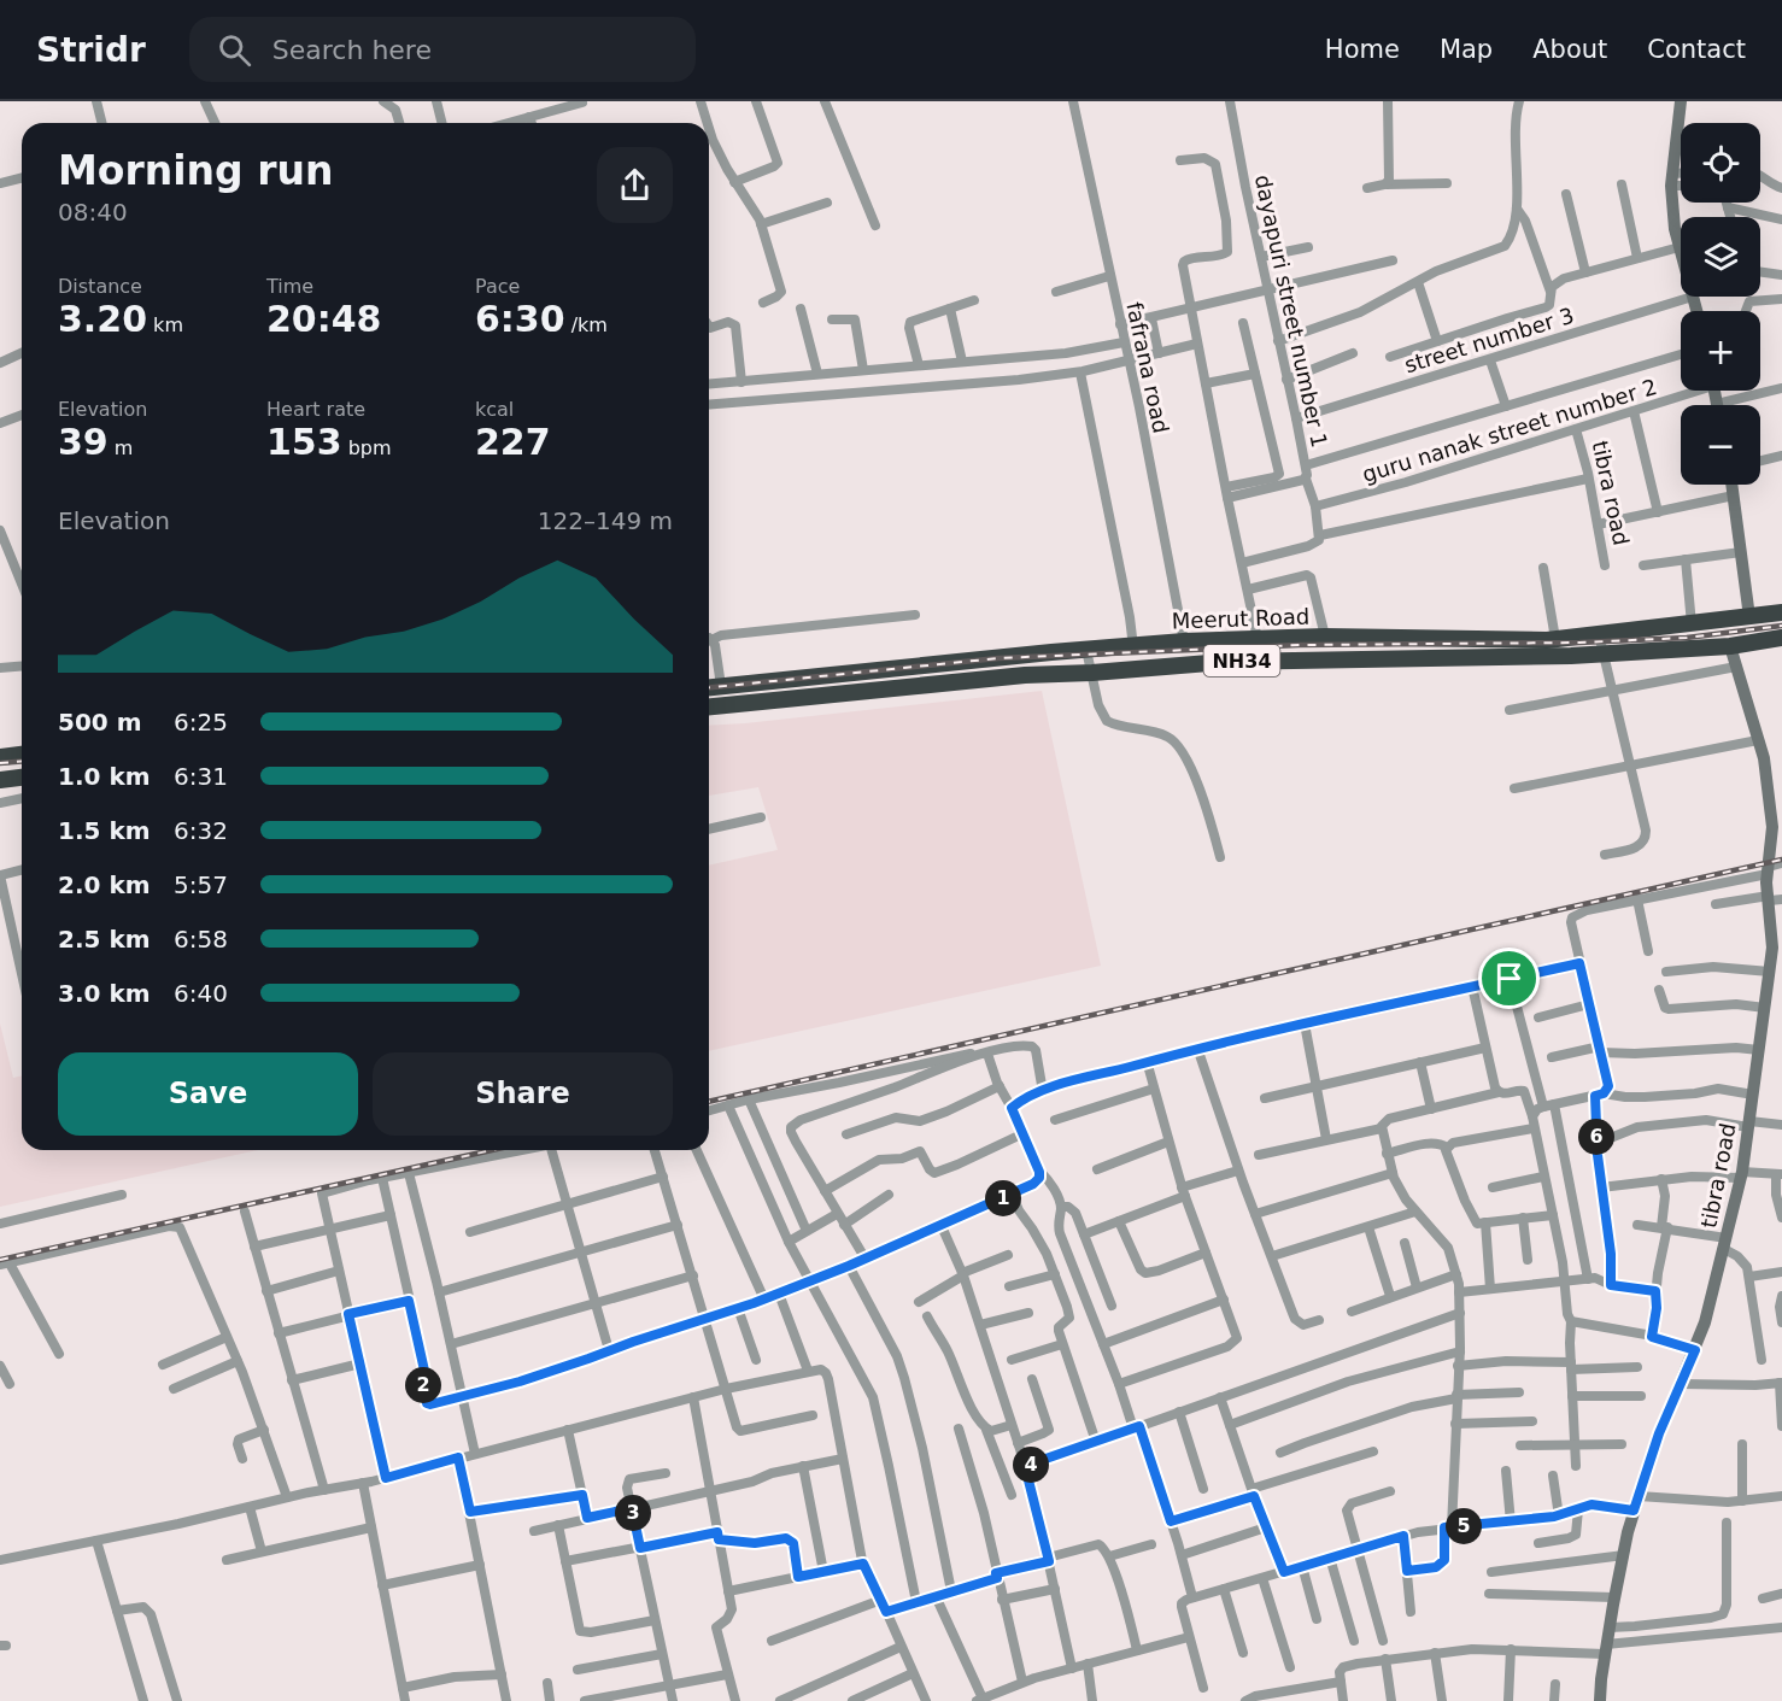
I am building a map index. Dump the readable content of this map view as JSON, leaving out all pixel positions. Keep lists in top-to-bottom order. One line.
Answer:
{"streets":{"highway":["Meerut Road","NH34"],"street":["dayapuri street number 1","street number 3","fafrana road","guru nanak street number 2","tibra road"]},"crossings":[["dayapuri street number 1","street number 3"],["fafrana road","Meerut Road"],["guru nanak street number 2","tibra road"],["tibra road","Meerut Road"]],"page":{"header":"Stridr","search":"Search here","nav":["Home","Map","About","Contact"],"map_buttons":["+","−"],"heading":["Morning run","08:40"],"stats":[["Distance","3.20 km"],["Time","20:48"],["Pace","6:30 /km"],["Elevation","39 m"],["Heart rate","153 bpm"],["kcal","227"]],"chart":["Elevation","122–149 m"],"list":[{"name":"500 m","note":"6:25"},{"name":"1.0 km","note":"6:31"},{"name":"1.5 km","note":"6:32"},{"name":"2.0 km","note":"5:57"},{"name":"2.5 km","note":"6:58"},{"name":"3.0 km","note":"6:40"}],"buttons":["Save","Share"],"pins":["6","1","2","4","3","5"]}}
